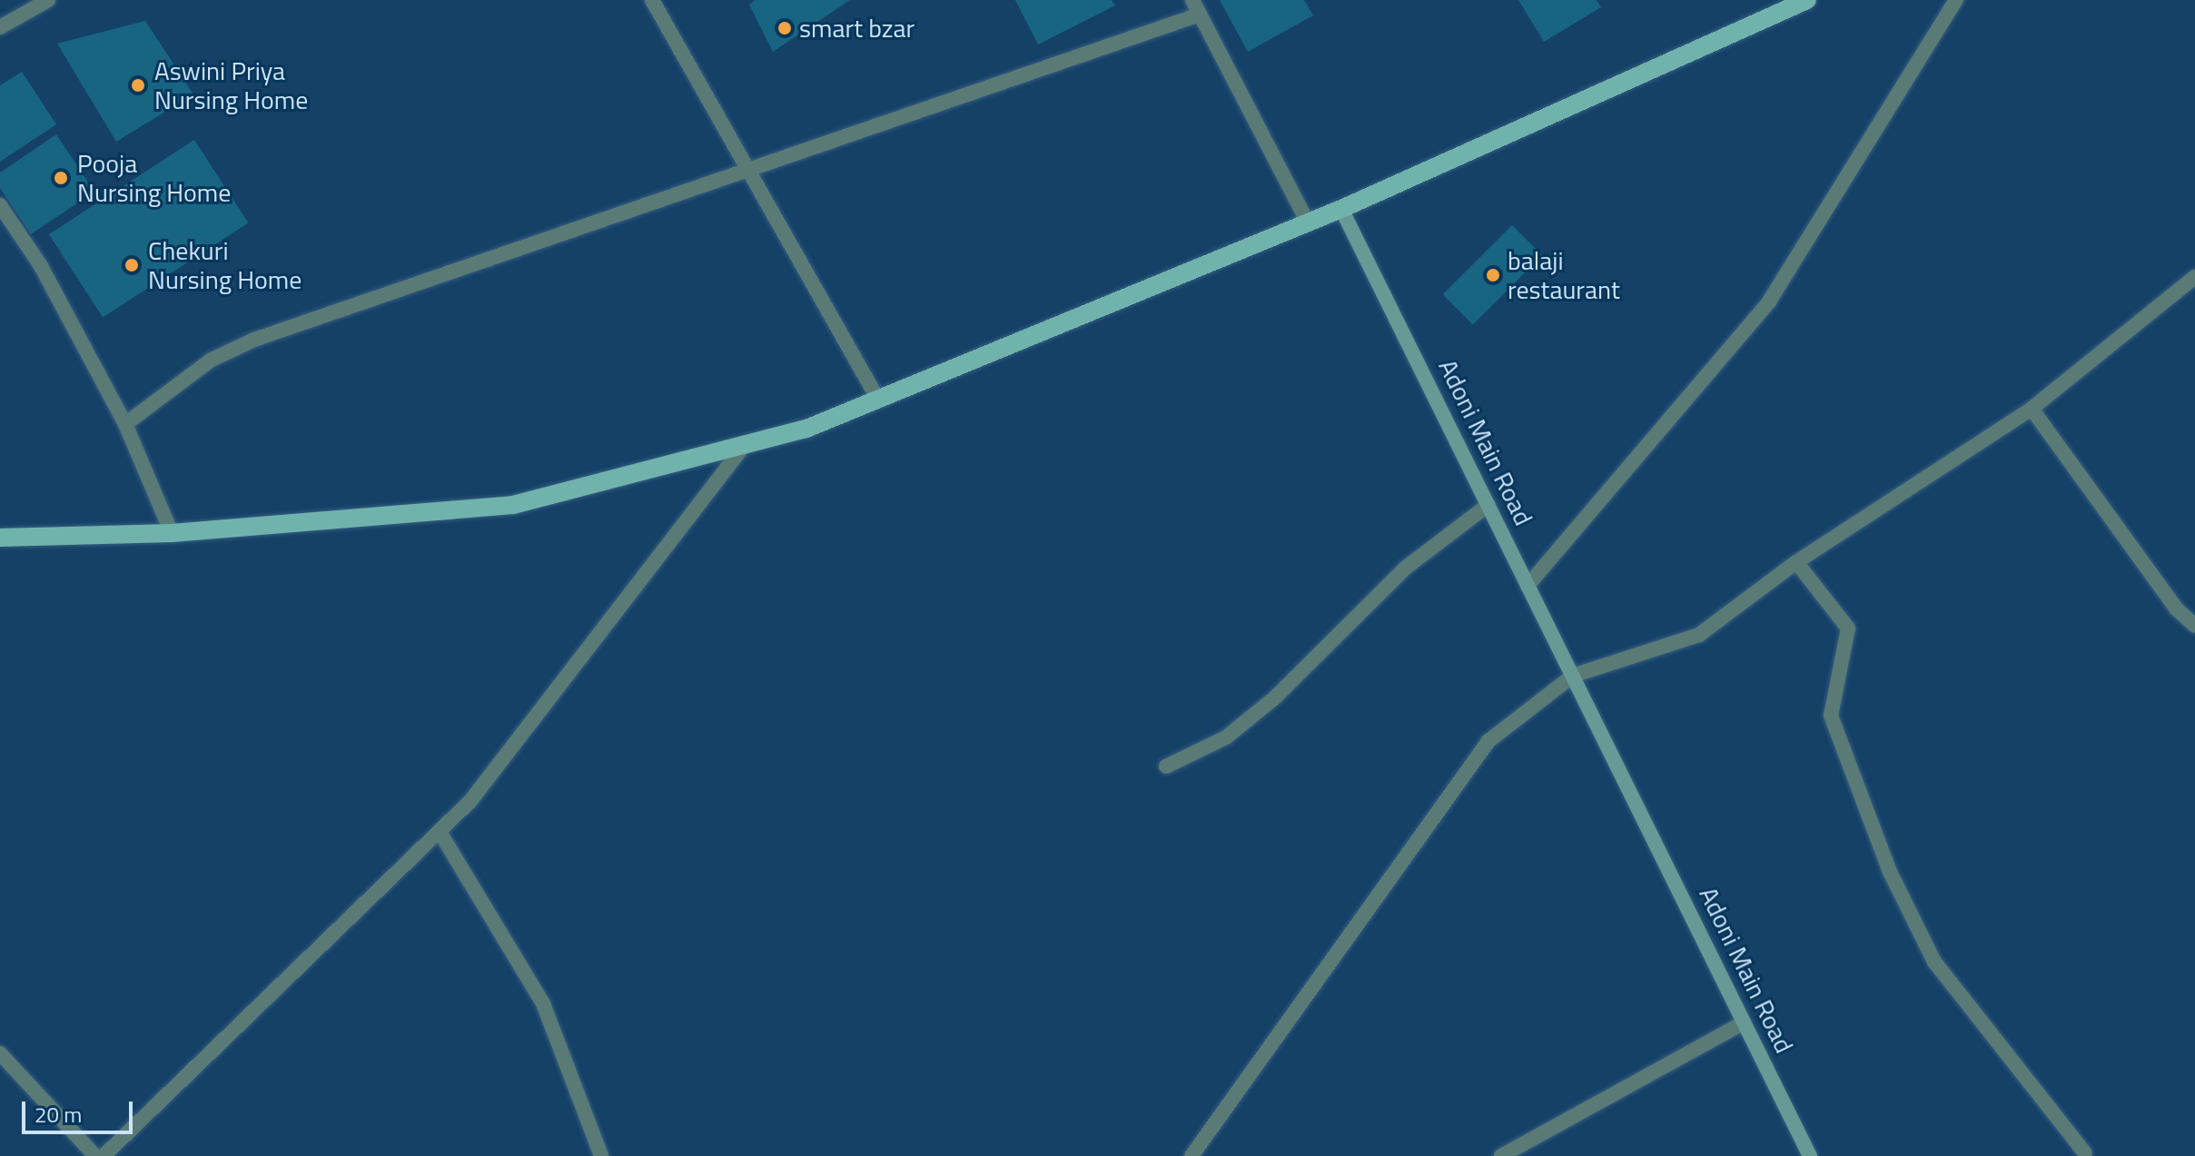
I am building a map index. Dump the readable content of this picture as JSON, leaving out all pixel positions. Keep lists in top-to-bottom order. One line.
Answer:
{"streets":{"street":["Adoni Main Road"]},"places":["smart bzar","Aswini Priya Nursing Home","Pooja Nursing Home","Chekuri Nursing Home","balaji restaurant"],"scale_bar":"20 m"}
